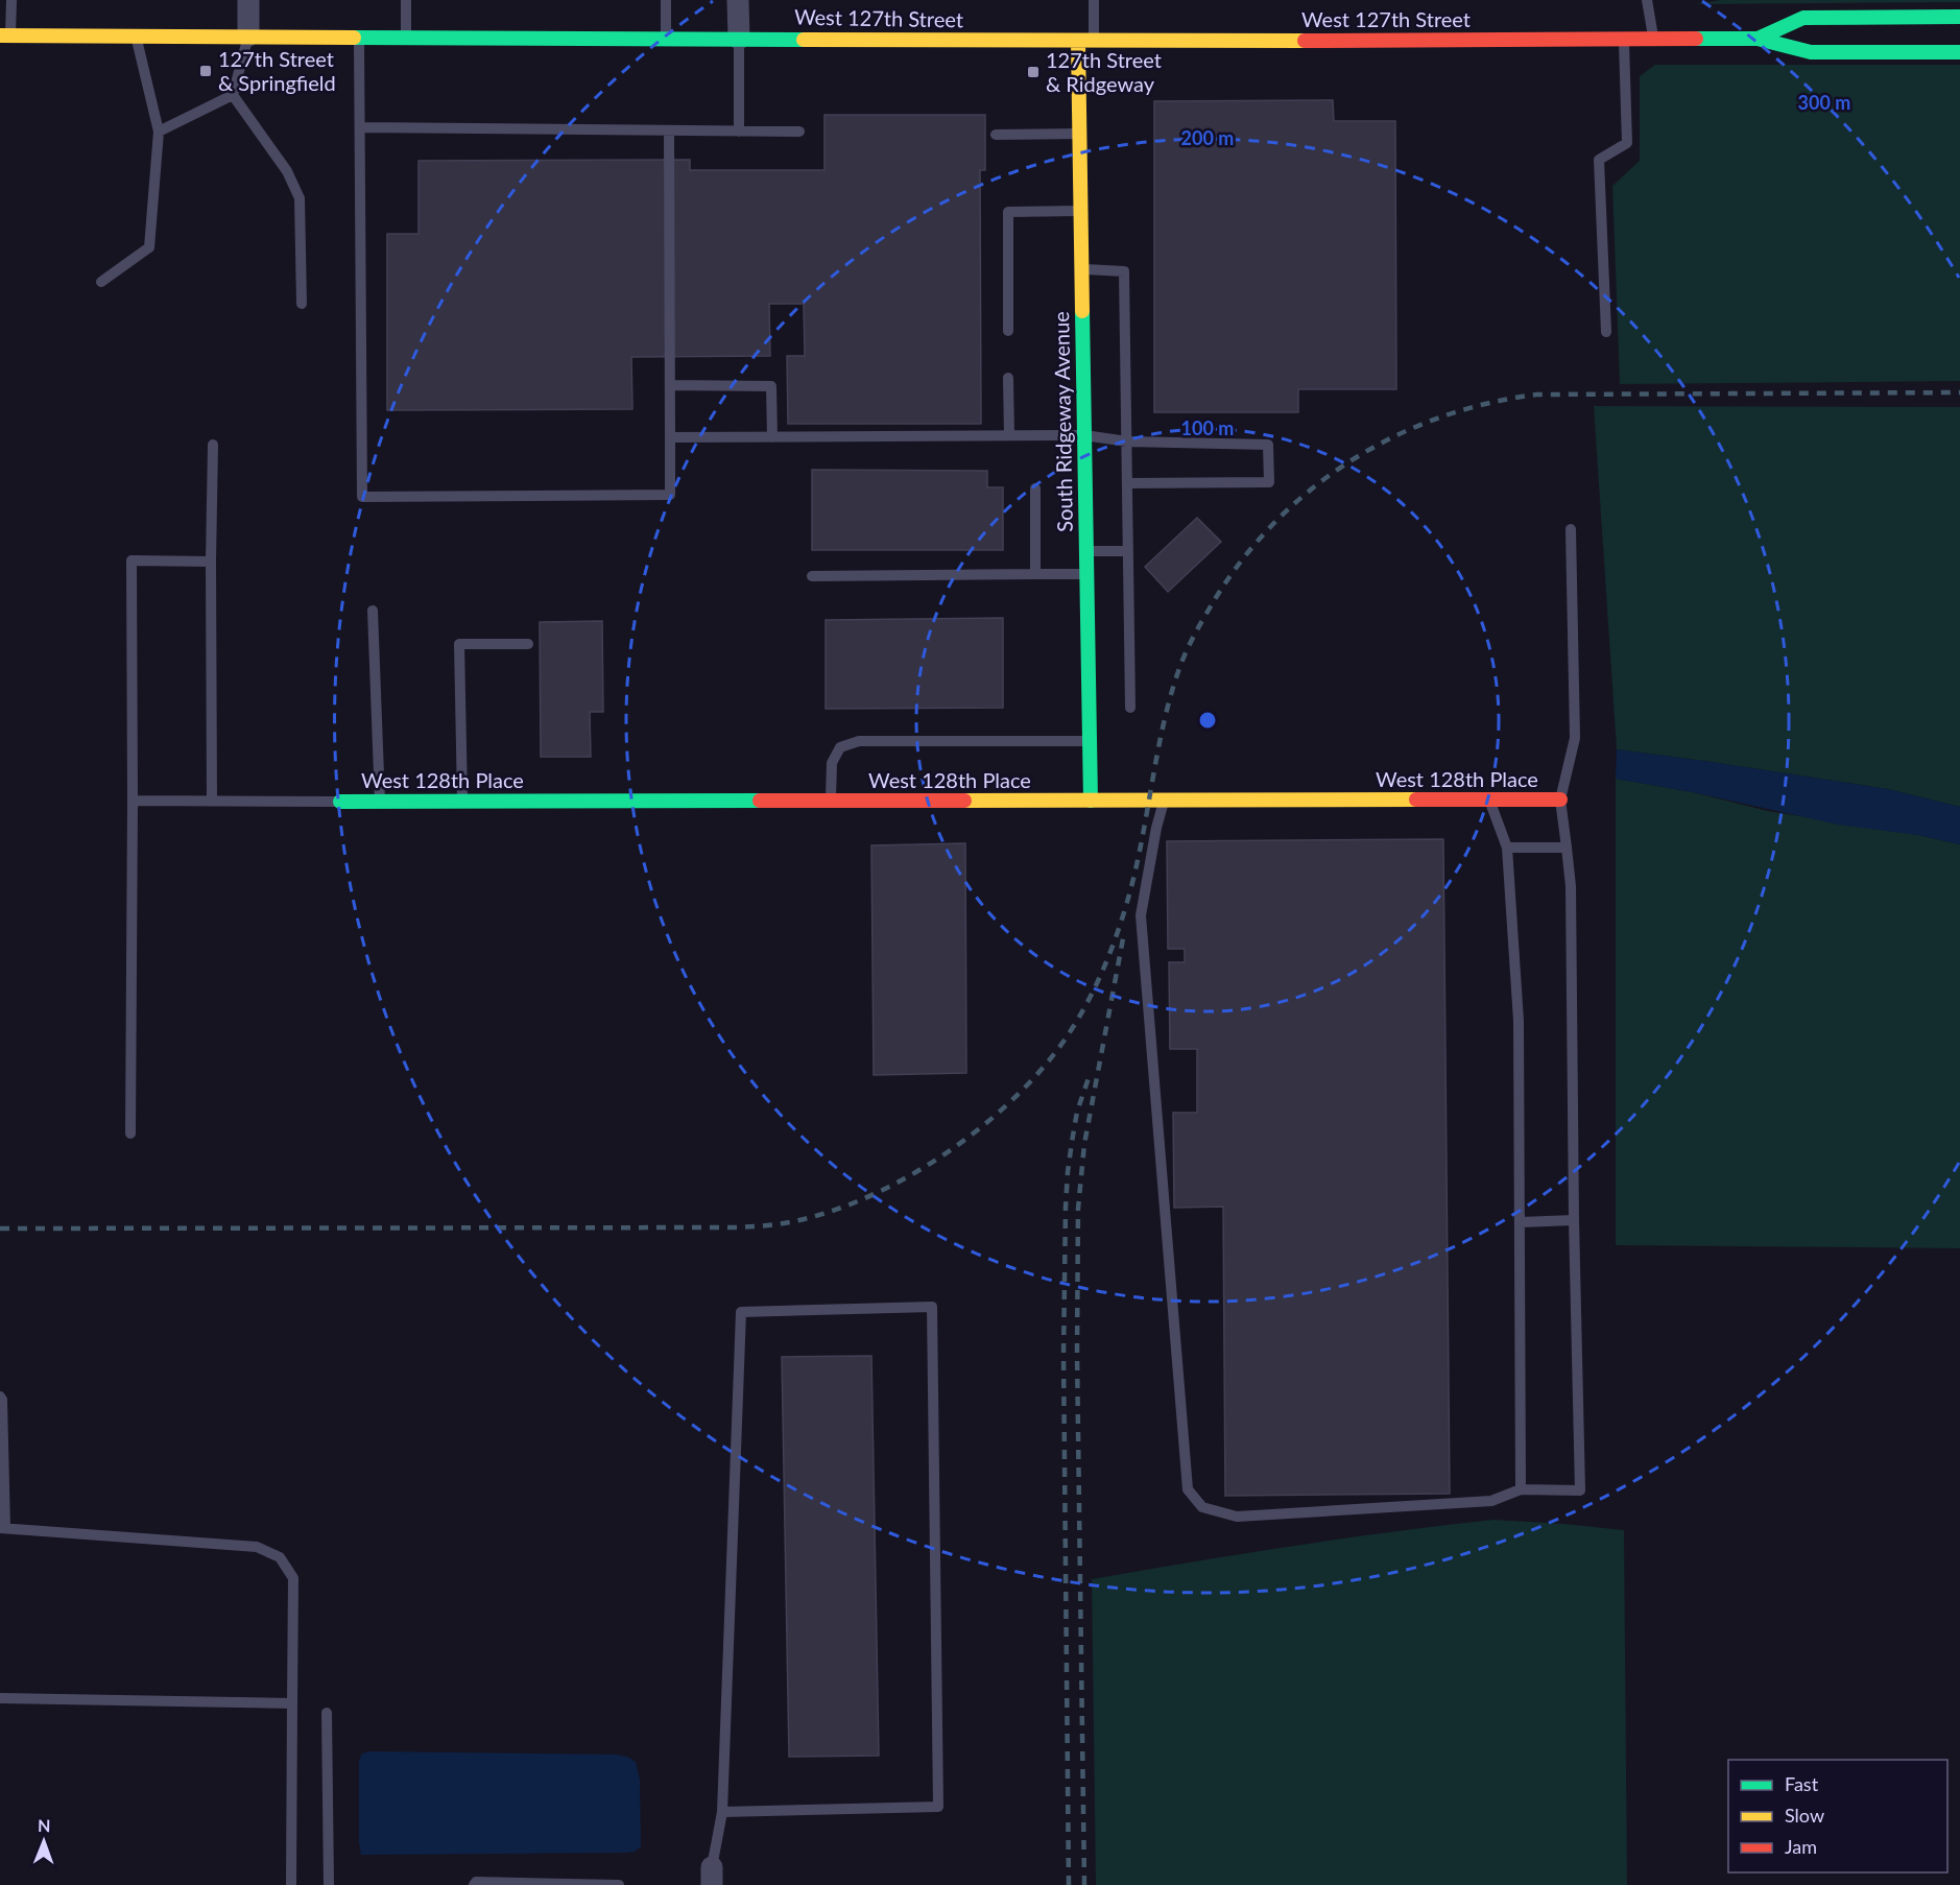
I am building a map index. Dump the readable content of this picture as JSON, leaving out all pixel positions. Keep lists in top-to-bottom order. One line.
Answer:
{"streets":{"main road":["West 127th Street","South Ridgeway Avenue","West 128th Place"]},"crossings":[["West 127th Street","South Ridgeway Avenue"],["South Ridgeway Avenue","West 128th Place"]],"places":{"transit":["127th Street & Springfield","127th Street & Ridgeway"]},"legend":["Fast","Slow","Jam"],"north":"top","rings":["300 m","200 m","100 m"]}
